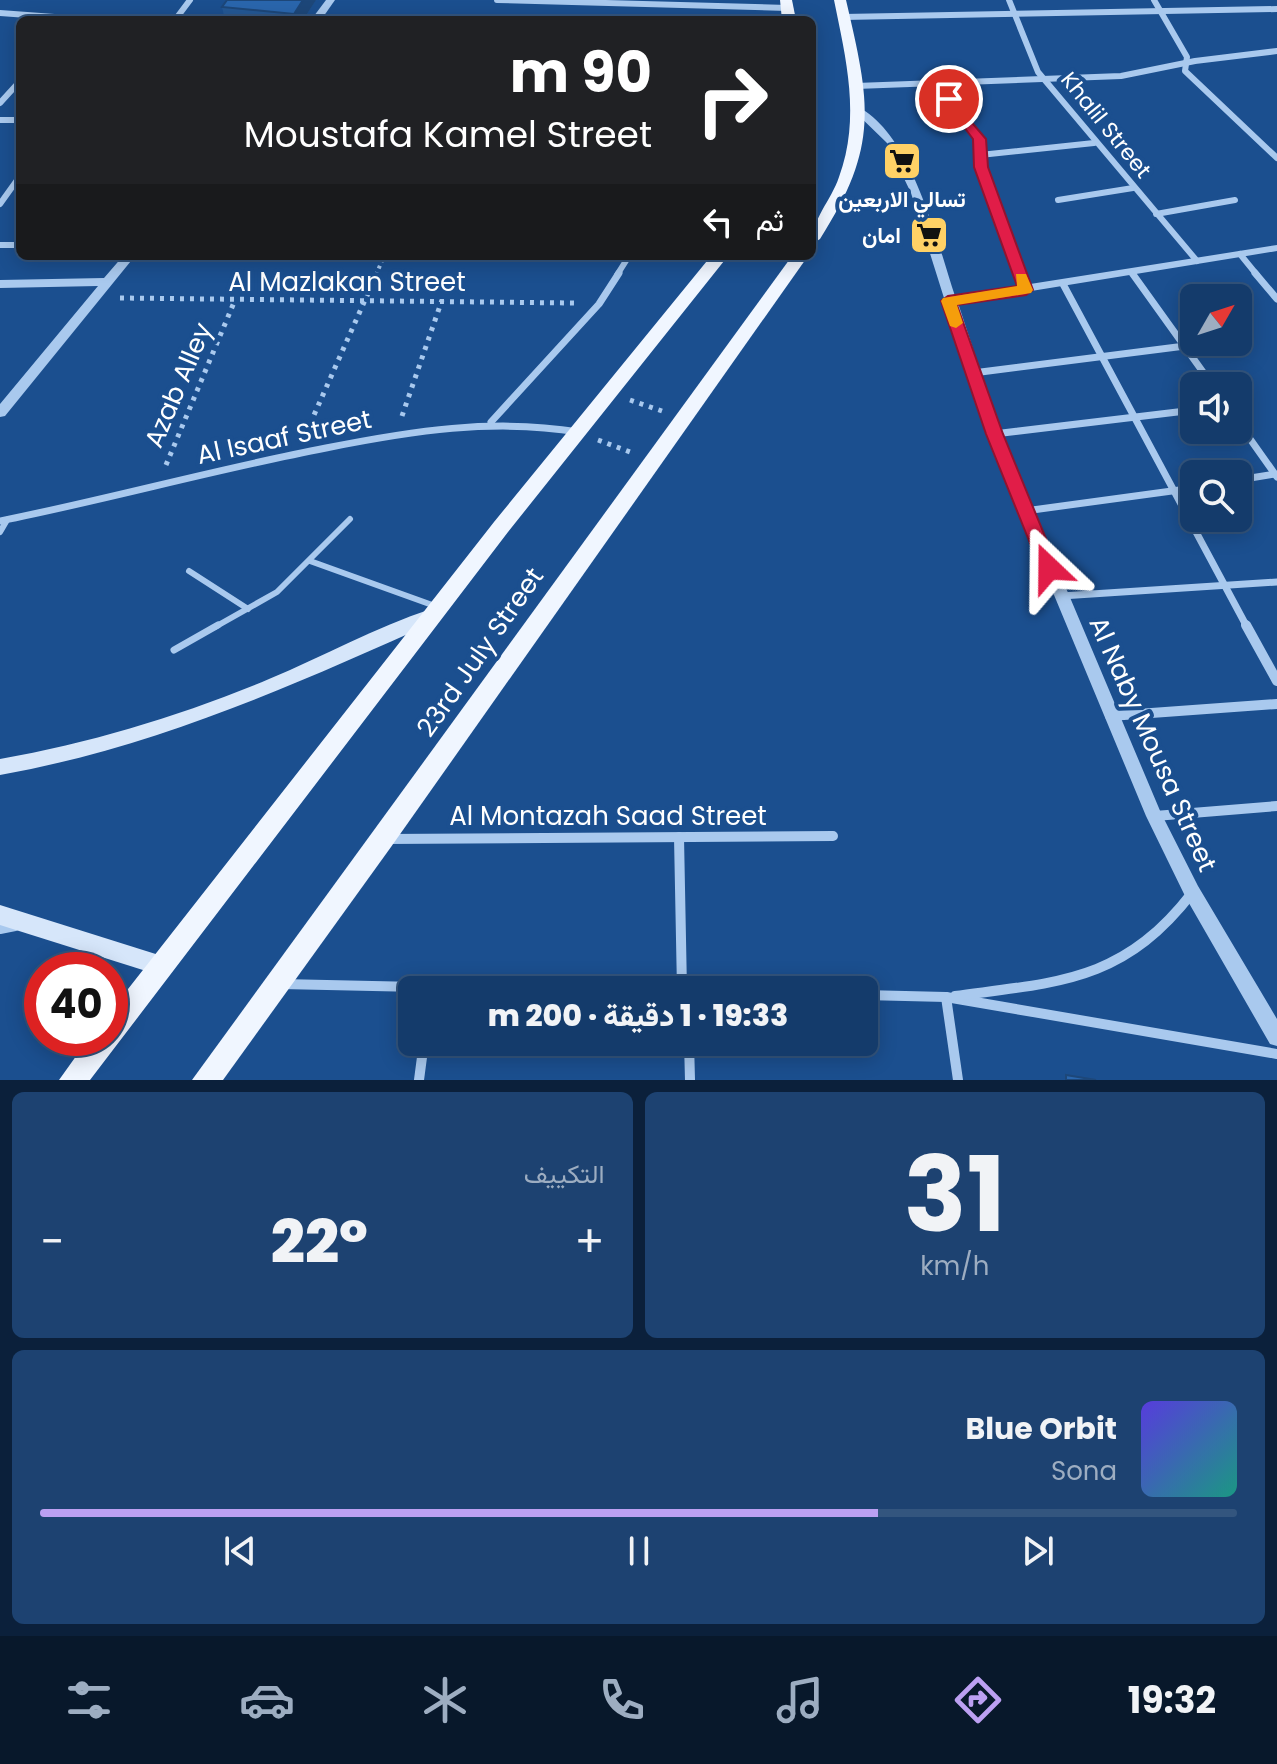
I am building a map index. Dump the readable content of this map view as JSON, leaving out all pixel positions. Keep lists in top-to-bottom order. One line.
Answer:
{"streets":{"main road":["23rd July Street"],"street":["Khalil Street","Al Isaaf Street","Al Naby Mousa Street","Al Montazah Saad Street"],"path":["Al Mazlakan Street","Azab Alley"]},"crossings":[["Al Mazlakan Street","Azab Alley"],["Azab Alley","Al Isaaf Street"],["23rd July Street","Al Montazah Saad Street"]],"places":{"supermarket":["تسالي الاربعين","امان"]},"north":"top right","page":{"turn":["90 m","Moustafa Kamel Street"],"then":"ثم","limit":"40","trip":"19:33 · 1 دقيقة · 200 m","tile":[["31","km/h"],"التكييف"],"heat":["−","22°","+"],"song":["Blue Orbit","Sona"],"tabs":"19:32"}}
